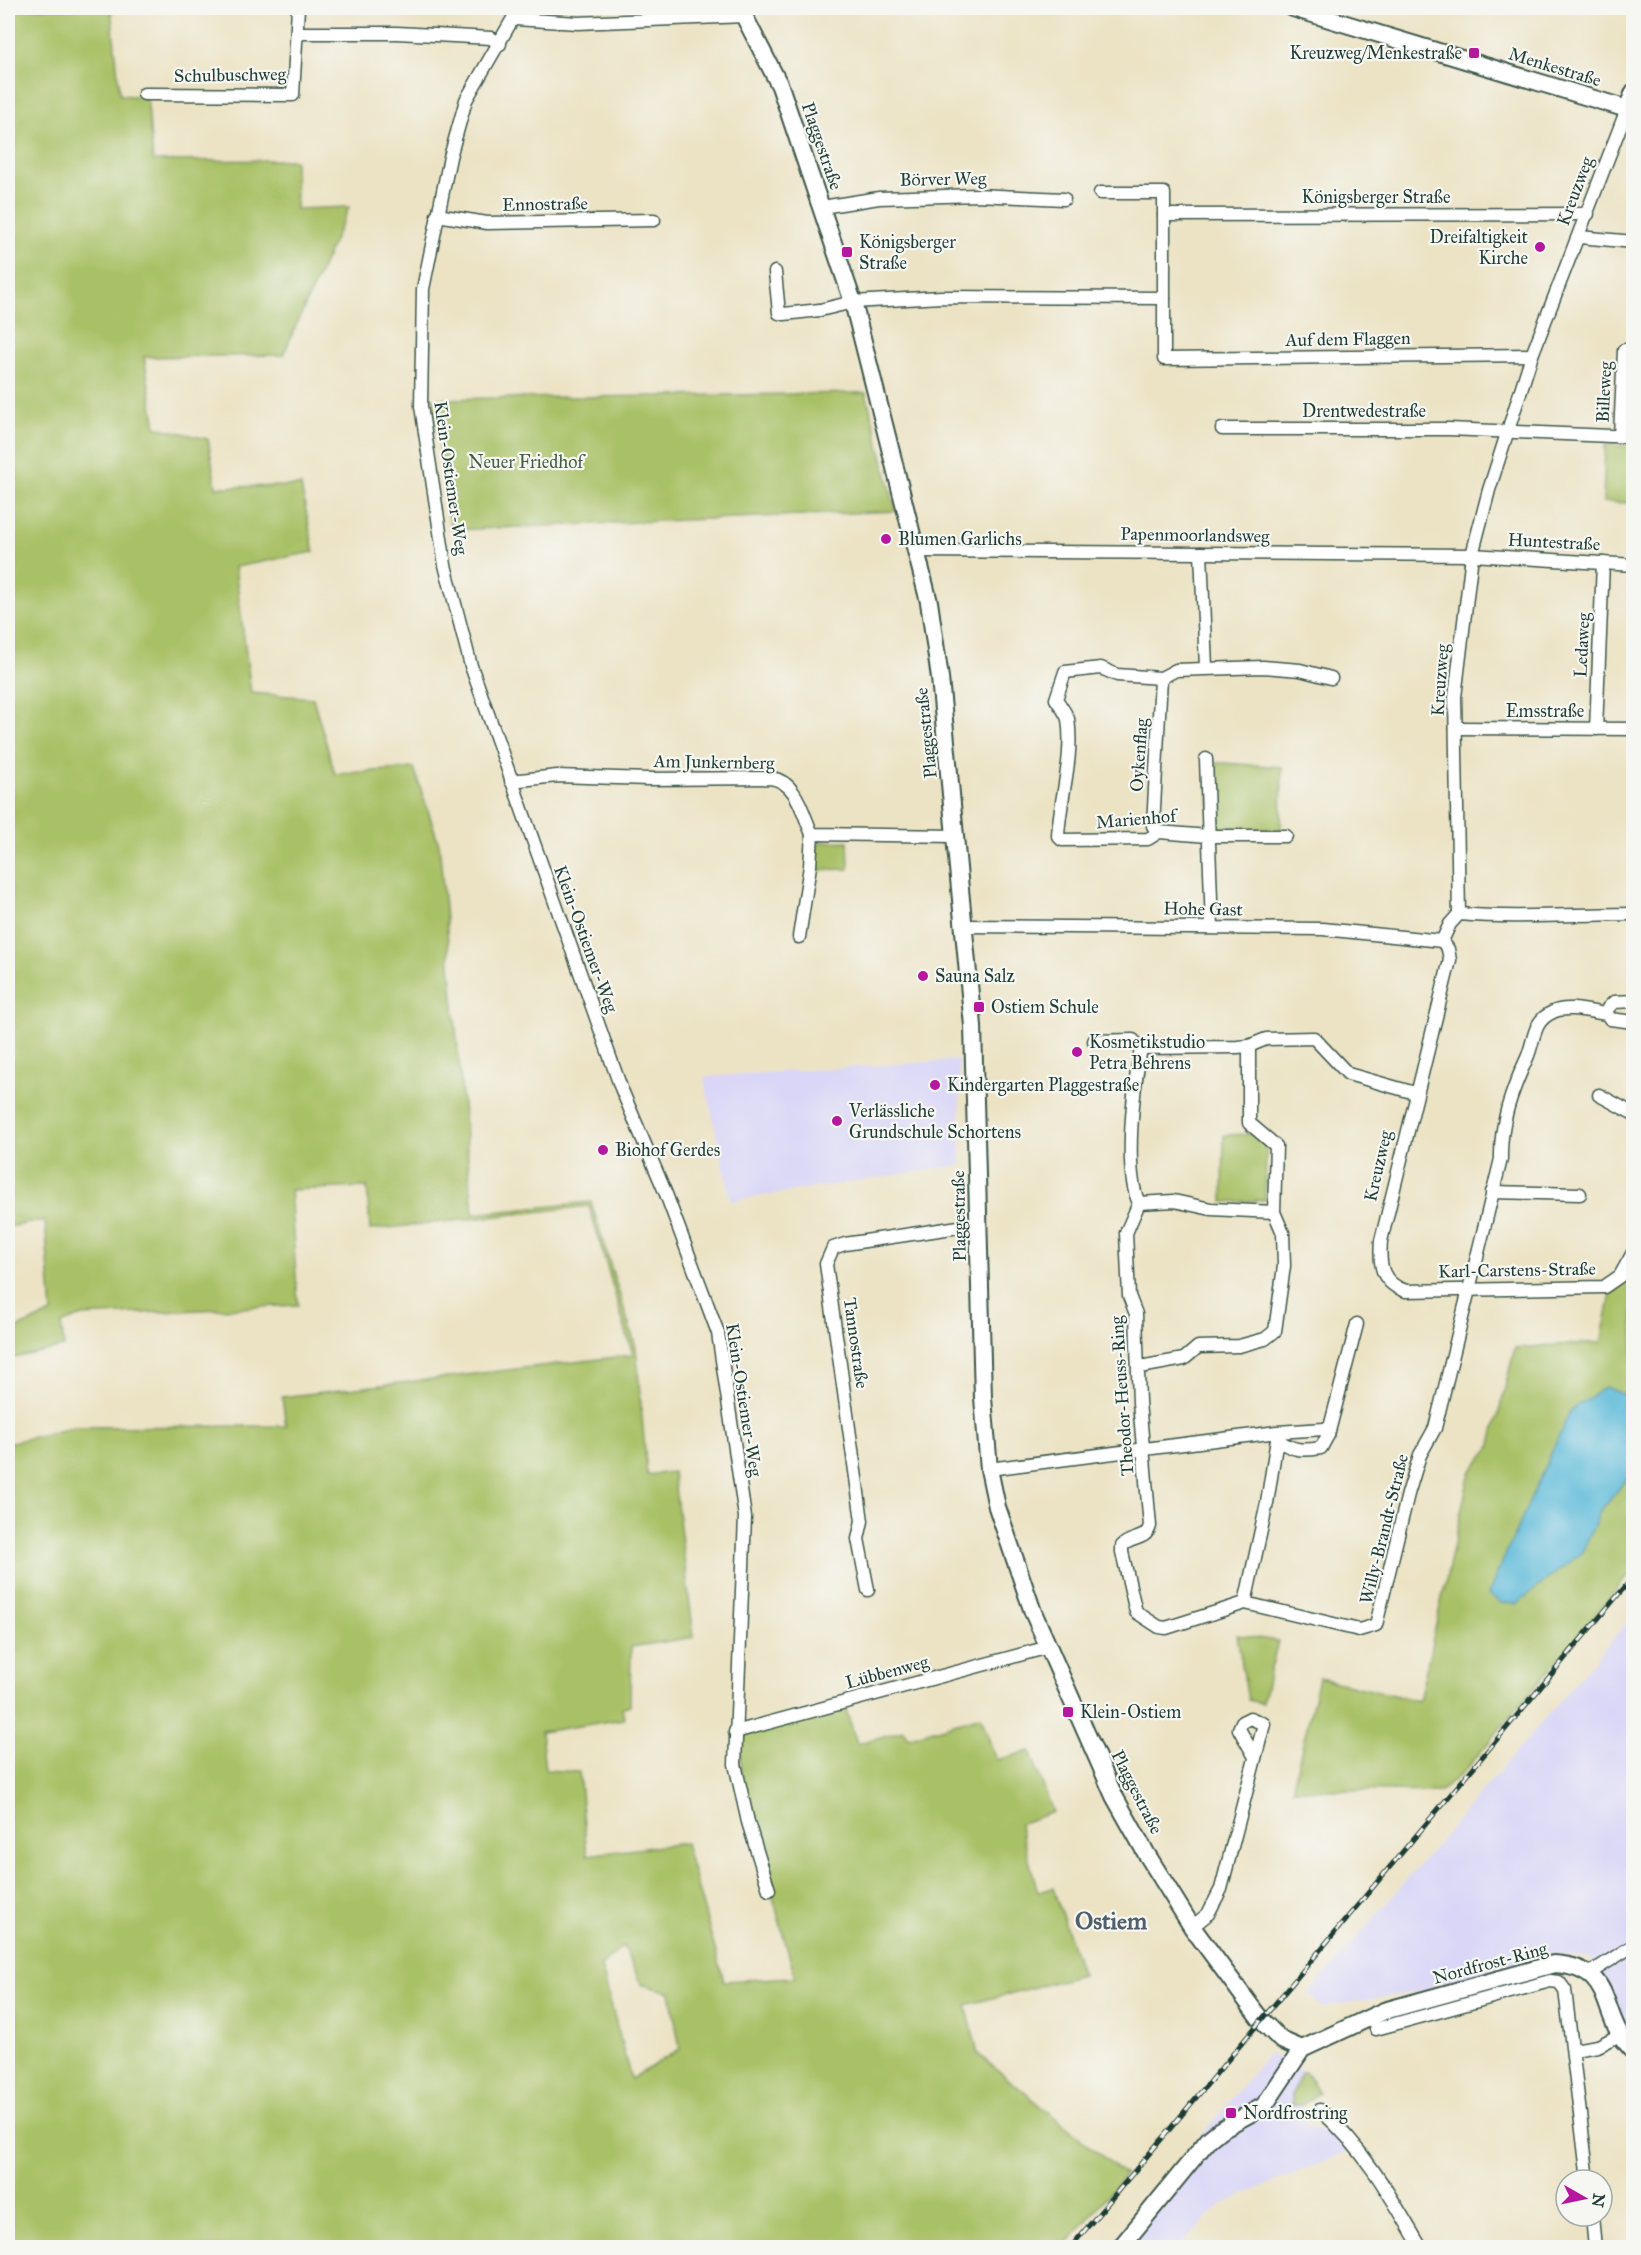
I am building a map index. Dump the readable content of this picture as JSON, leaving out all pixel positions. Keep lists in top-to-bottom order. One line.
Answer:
{"streets":{"street":["Menkestraße","Schulbuschweg","Plaggestraße","Börver Weg","Kreuzweg","Königsberger Straße","Ennostraße","Auf dem Flaggen","Billeweg","Drentwedestraße","Klein-Ostiemer-Weg","Papenmoorlandsweg","Huntestraße","Ledaweg","Emsstraße","Oykenflag","Am Junkernberg","Marienhof","Hohe Gast","Karl-Carstens-Straße","Tannostraße","Theodor-Heuss-Ring","Willy-Brandt-Straße","Lübbenweg","Nordfrost-Ring"]},"crossings":[["Menkestraße","Kreuzweg"],["Plaggestraße","Börver Weg"],["Plaggestraße","Papenmoorlandsweg"],["Plaggestraße","Hohe Gast"],["Plaggestraße","Tannostraße"],["Plaggestraße","Lübbenweg"],["Plaggestraße","Nordfrost-Ring"],["Kreuzweg","Königsberger Straße"],["Kreuzweg","Auf dem Flaggen"],["Kreuzweg","Drentwedestraße"],["Kreuzweg","Papenmoorlandsweg"],["Kreuzweg","Huntestraße"],["Kreuzweg","Emsstraße"],["Kreuzweg","Hohe Gast"],["Kreuzweg","Karl-Carstens-Straße"],["Ennostraße","Klein-Ostiemer-Weg"],["Billeweg","Drentwedestraße"],["Klein-Ostiemer-Weg","Am Junkernberg"],["Klein-Ostiemer-Weg","Lübbenweg"],["Papenmoorlandsweg","Huntestraße"],["Huntestraße","Ledaweg"],["Ledaweg","Emsstraße"],["Oykenflag","Marienhof"],["Karl-Carstens-Straße","Willy-Brandt-Straße"],["Theodor-Heuss-Ring","Willy-Brandt-Straße"]],"districts":["Ostiem"],"parks":["Neuer Friedhof"],"places":{"transit":["Kreuzweg/Menkestraße","Königsberger Straße","Ostiem Schule","Klein-Ostiem","Nordfrostring"],"other":["Dreifaltigkeit Kirche","Blumen Garlichs","Sauna Salz","Kosmetikstudio Petra Behrens","Kindergarten Plaggestraße","Verlässliche Grundschule Schortens","Biohof Gerdes"]},"north":"right"}
